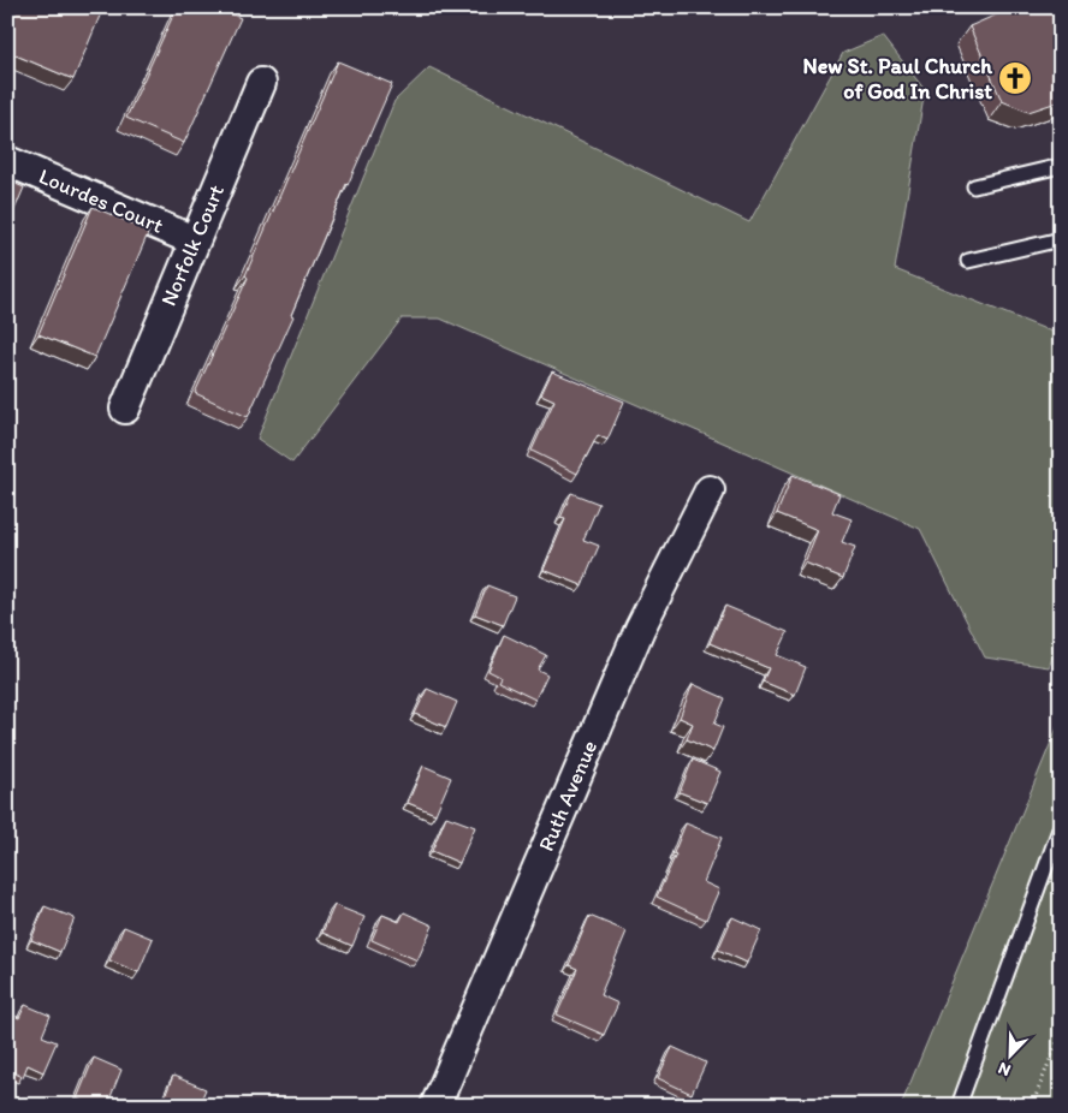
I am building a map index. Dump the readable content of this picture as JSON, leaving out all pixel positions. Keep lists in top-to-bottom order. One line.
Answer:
{"streets":{"street":["Lourdes Court","Norfolk Court","Ruth Avenue"]},"crossings":[["Lourdes Court","Norfolk Court"]],"places":{"church":["New St. Paul Church of God In Christ"]},"north":"bottom left"}
